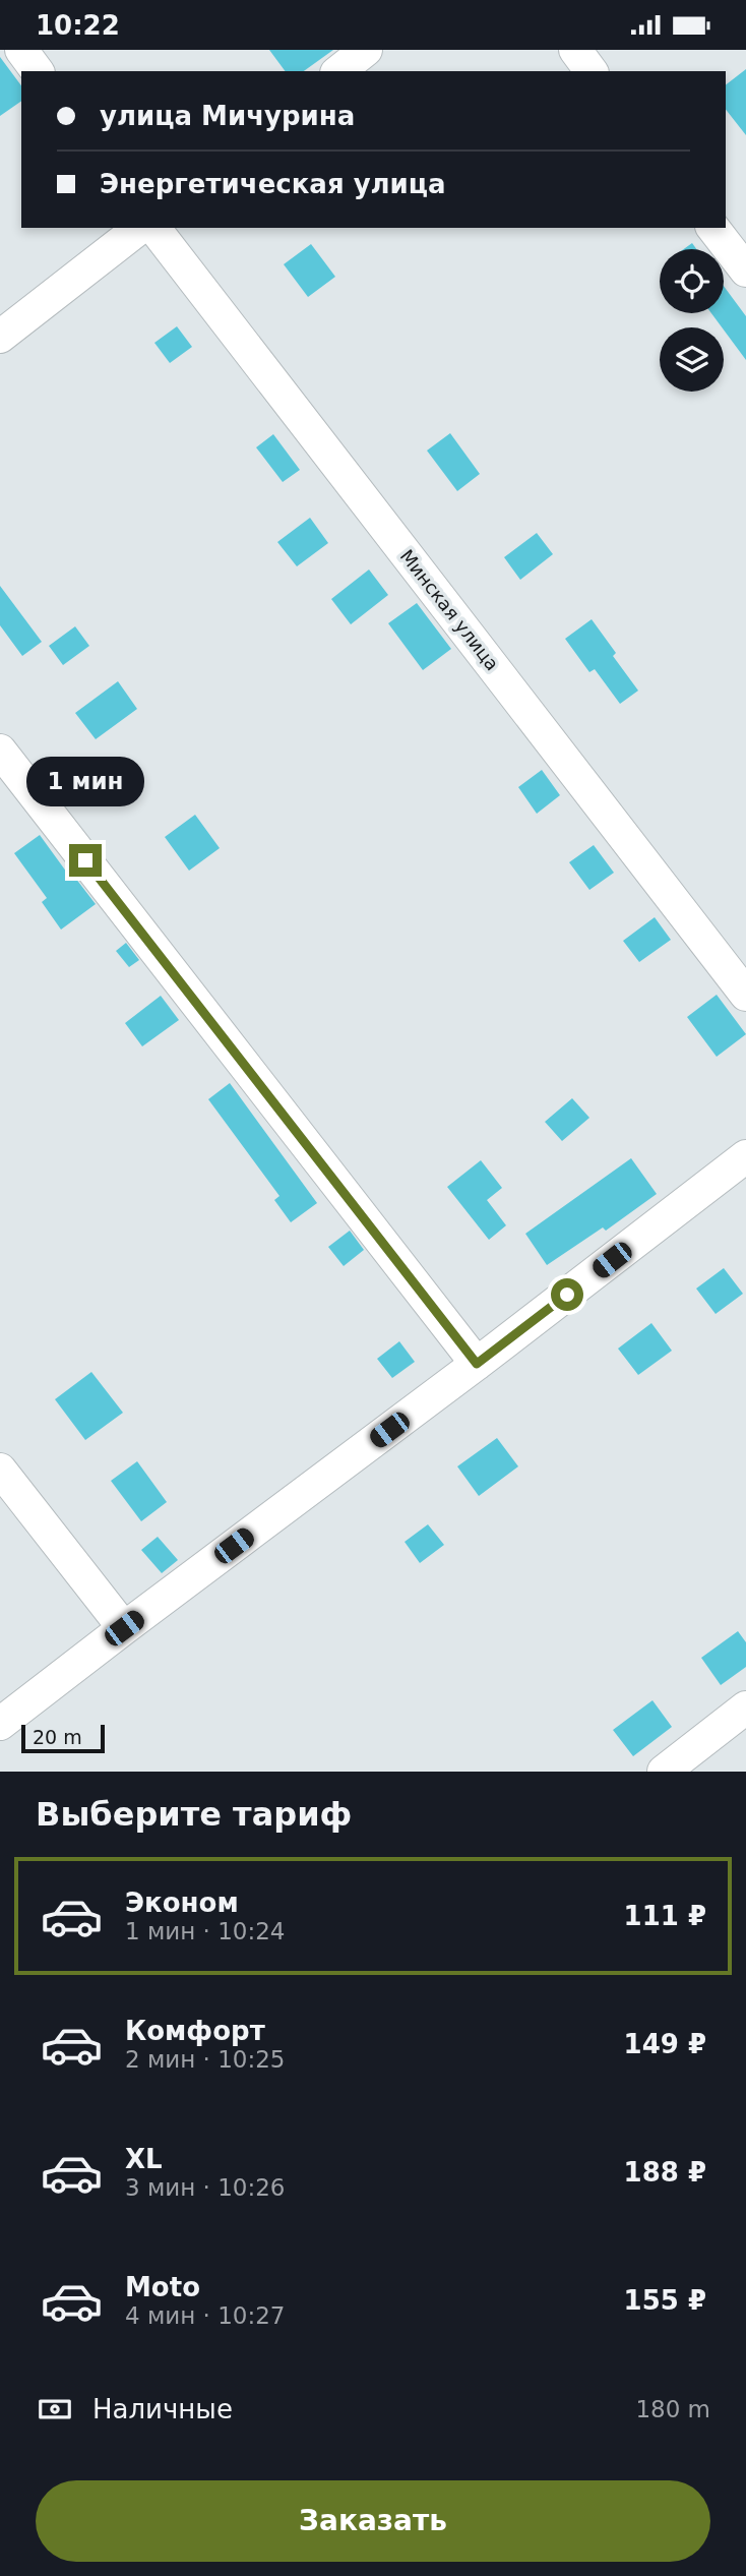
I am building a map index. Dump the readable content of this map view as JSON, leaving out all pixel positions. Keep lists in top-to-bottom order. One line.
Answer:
{"streets":{"street":["Минская улица"]},"scale_bar":"20 m","page":{"status":"10:22","banner":["улица Мичурина","Энергетическая улица"],"bubble":"1 мин","scale":"20 m","heading":"Выберите тариф","list":[{"name":"Эконом","note":"1 мин · 10:24","value":"111 ₽"},{"name":"Комфорт","note":"2 мин · 10:25","value":"149 ₽"},{"name":"XL","note":"3 мин · 10:26","value":"188 ₽"},{"name":"Moto","note":"4 мин · 10:27","value":"155 ₽"}],"pay":["Наличные","180 m"],"buttons":"Заказать"}}
